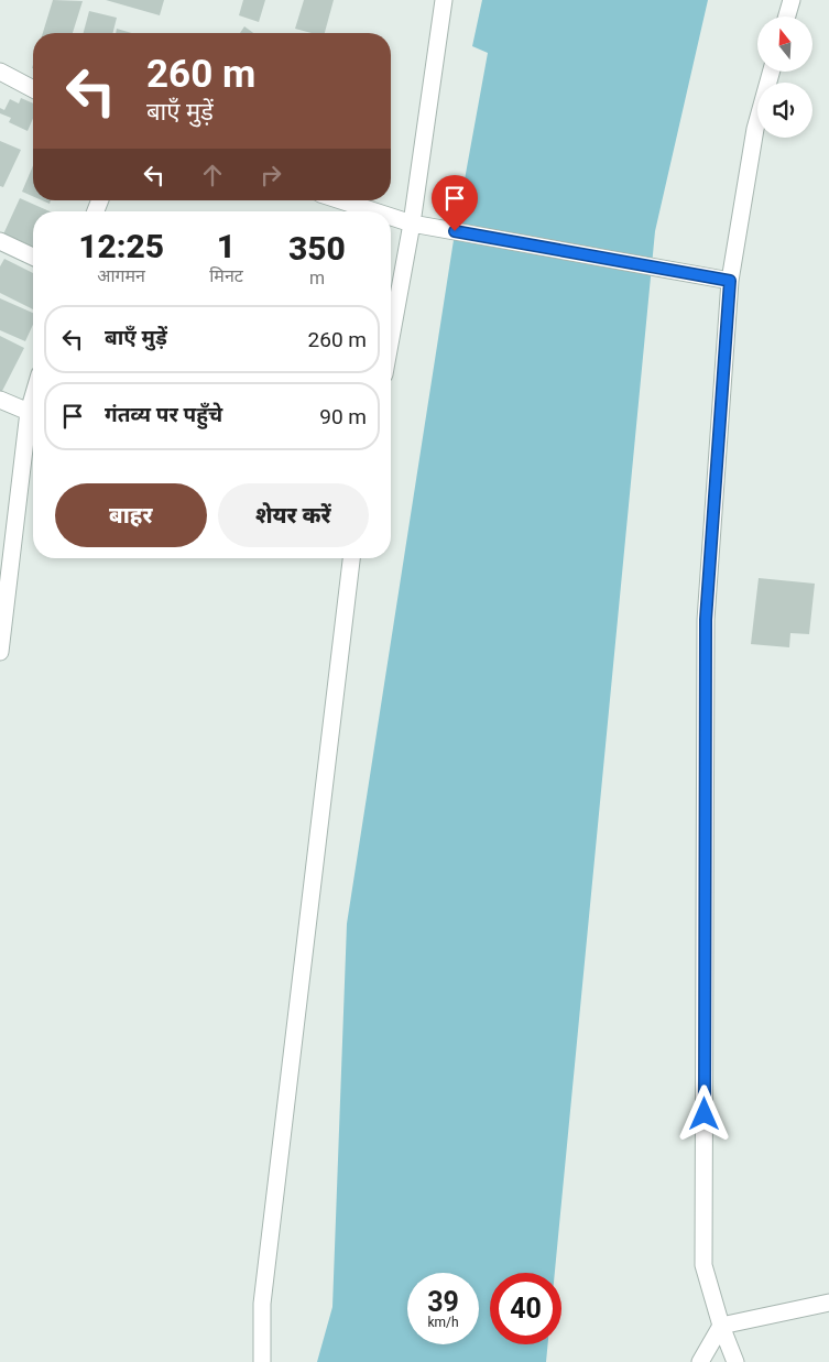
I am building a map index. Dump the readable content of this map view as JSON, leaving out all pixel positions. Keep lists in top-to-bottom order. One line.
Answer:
{"north":"top","page":{"turn":["260 m","बाएँ मुड़ें"],"eta":["12:25","आगमन","1","मिनट","350","m"],"list":[{"name":"बाएँ मुड़ें","value":"260 m"},{"name":"गंतव्य पर पहुँचे","value":"90 m"}],"buttons":["बाहर","शेयर करें"],"speed":"39 km/h","limit":"40"}}
